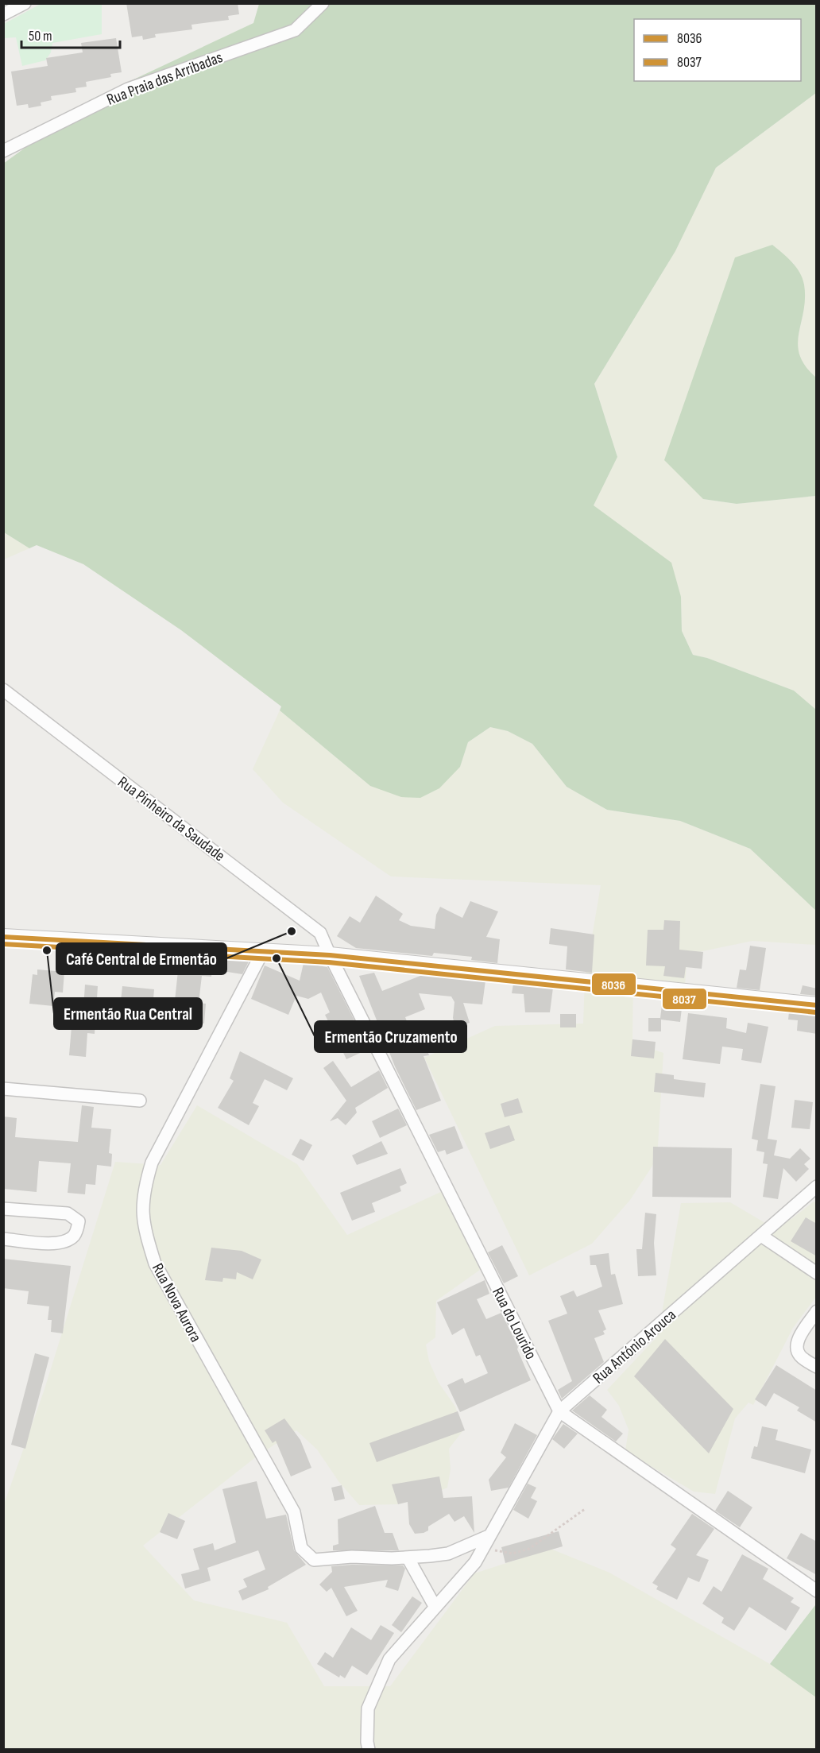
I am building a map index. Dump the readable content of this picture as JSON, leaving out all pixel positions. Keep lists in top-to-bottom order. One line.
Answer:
{"streets":{"street":["Rua Praia das Arribadas","Rua Pinheiro da Saudade","Rua Nova Aurora","Rua do Lourido","Rua António Arouca"]},"crossings":[["Rua Pinheiro da Saudade","Rua do Lourido"],["Rua Nova Aurora","Rua António Arouca"],["Rua do Lourido","Rua António Arouca"]],"places":["Café Central de Ermentão","Ermentão Rua Central","Ermentão Cruzamento"],"lines":["transit line 8036","transit line 8037"],"legend":["8036","8037"],"scale_bar":"50 m"}
